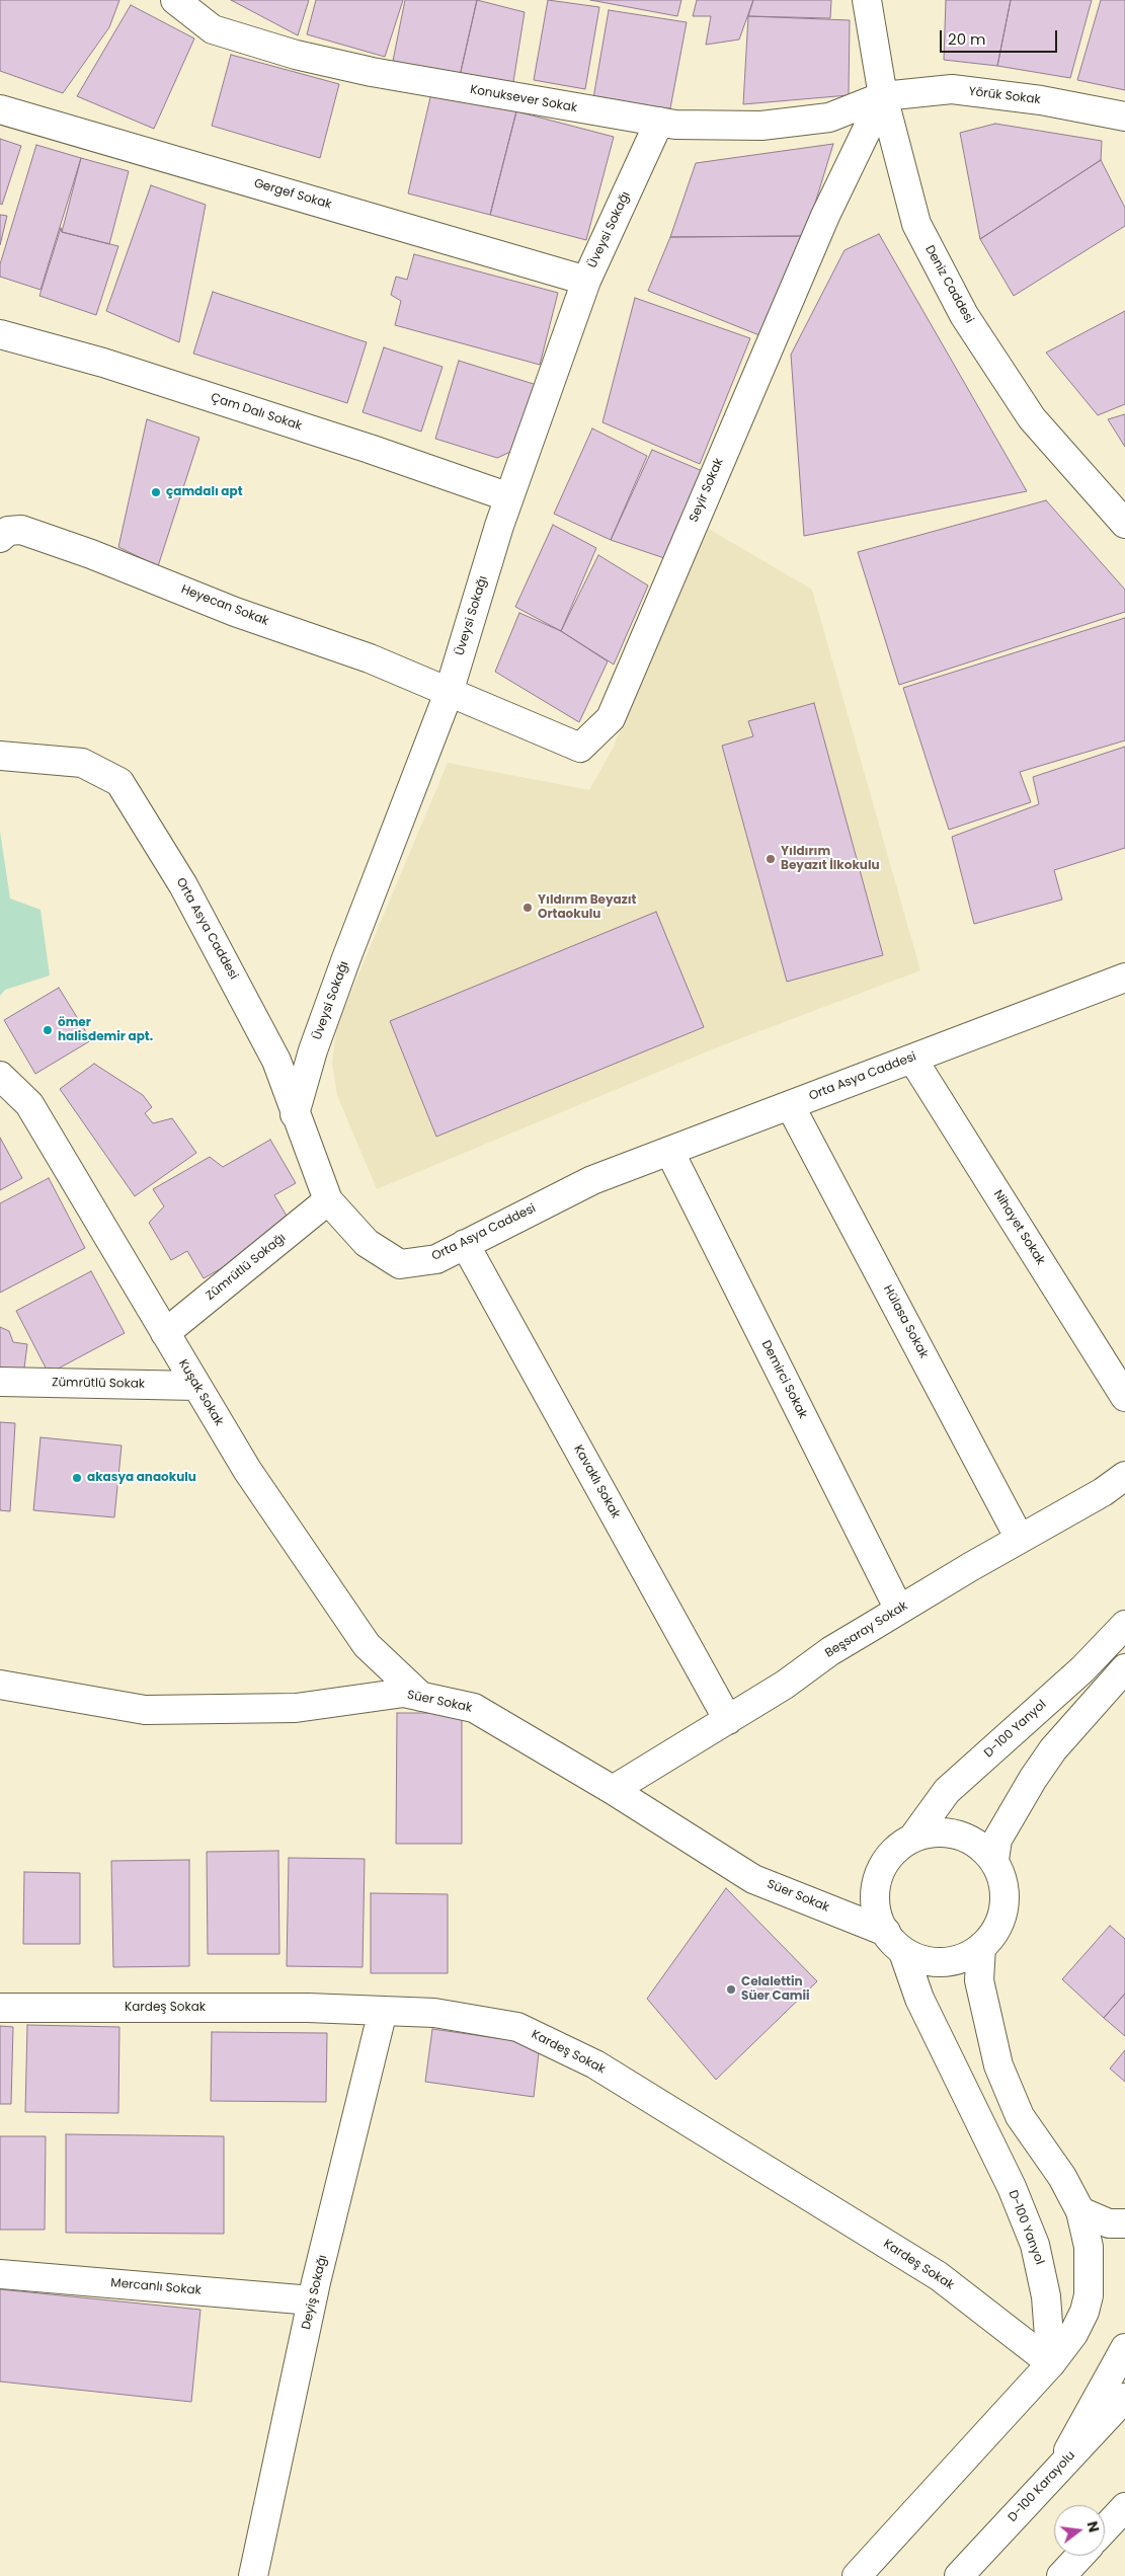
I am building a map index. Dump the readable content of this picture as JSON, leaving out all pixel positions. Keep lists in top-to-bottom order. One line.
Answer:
{"streets":{"main road":["Yörük Sokak","Konuksever Sokak","Gergef Sokak","Üveysi Sokağı","Deniz Caddesi","Çam Dalı Sokak","Seyir Sokak","Heyecan Sokak","Orta Asya Caddesi","Nihayet Sokak","Zümrütlü Sokağı","Hülasa Sokak","Demirci Sokak","Zümrütlü Sokak","Kuşak Sokak","Kavaklı Sokak","Beşsaray Sokak","Süer Sokak","D-100 Yanyol","Kardeş Sokak","Mercanlı Sokak","Deyiş Sokağı","D-100 Karayolu"]},"crossings":[["Yörük Sokak","Konuksever Sokak"],["Yörük Sokak","Deniz Caddesi"],["Yörük Sokak","Seyir Sokak"],["Konuksever Sokak","Üveysi Sokağı"],["Konuksever Sokak","Deniz Caddesi"],["Konuksever Sokak","Seyir Sokak"],["Gergef Sokak","Üveysi Sokağı"],["Üveysi Sokağı","Çam Dalı Sokak"],["Üveysi Sokağı","Seyir Sokak"],["Üveysi Sokağı","Heyecan Sokak"],["Üveysi Sokağı","Orta Asya Caddesi"],["Deniz Caddesi","Seyir Sokak"],["Seyir Sokak","Heyecan Sokak"],["Orta Asya Caddesi","Nihayet Sokak"],["Orta Asya Caddesi","Zümrütlü Sokağı"],["Orta Asya Caddesi","Hülasa Sokak"],["Orta Asya Caddesi","Demirci Sokak"],["Orta Asya Caddesi","Kavaklı Sokak"],["Zümrütlü Sokağı","Kuşak Sokak"],["Hülasa Sokak","Beşsaray Sokak"],["Demirci Sokak","Beşsaray Sokak"],["Zümrütlü Sokak","Kuşak Sokak"],["Kuşak Sokak","Süer Sokak"],["Kavaklı Sokak","Beşsaray Sokak"],["Beşsaray Sokak","Süer Sokak"],["Süer Sokak","D-100 Yanyol"],["D-100 Yanyol","Kardeş Sokak"],["Kardeş Sokak","Deyiş Sokağı"],["Mercanlı Sokak","Deyiş Sokağı"]],"places":["çamdalı apt","Yıldırım Beyazıt İlkokulu","Yıldırım Beyazıt Ortaokulu","ömer halisdemir apt.","akasya anaokulu","Celalettin Süer Camii"],"scale_bar":"20 m","north":"right"}
